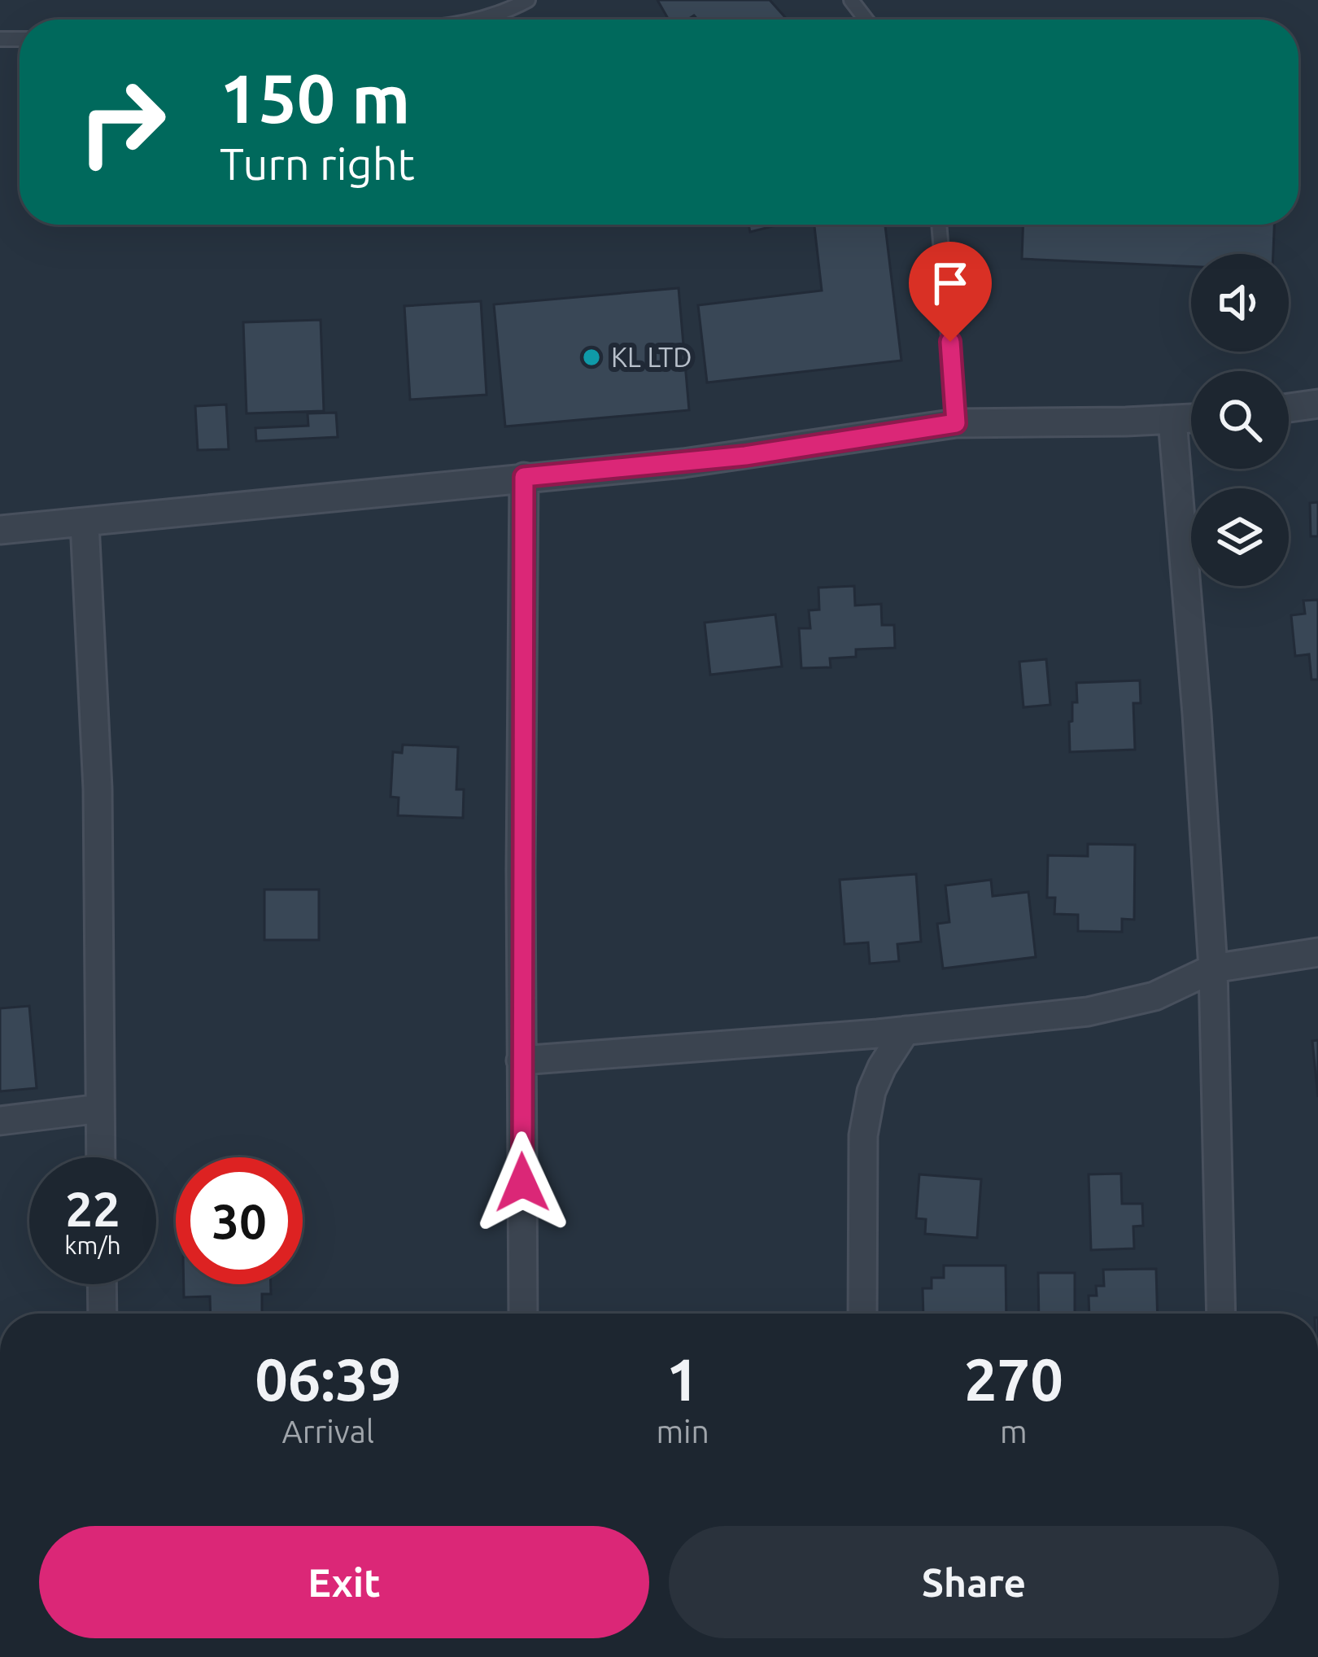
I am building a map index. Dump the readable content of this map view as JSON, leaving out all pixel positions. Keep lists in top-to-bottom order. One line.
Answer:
{"places":["KL LTD"],"page":{"turn":["150 m","Turn right"],"speed":"22 km/h","limit":"30","eta":["06:39","Arrival","1","min","270","m"],"buttons":["Exit","Share"]}}
